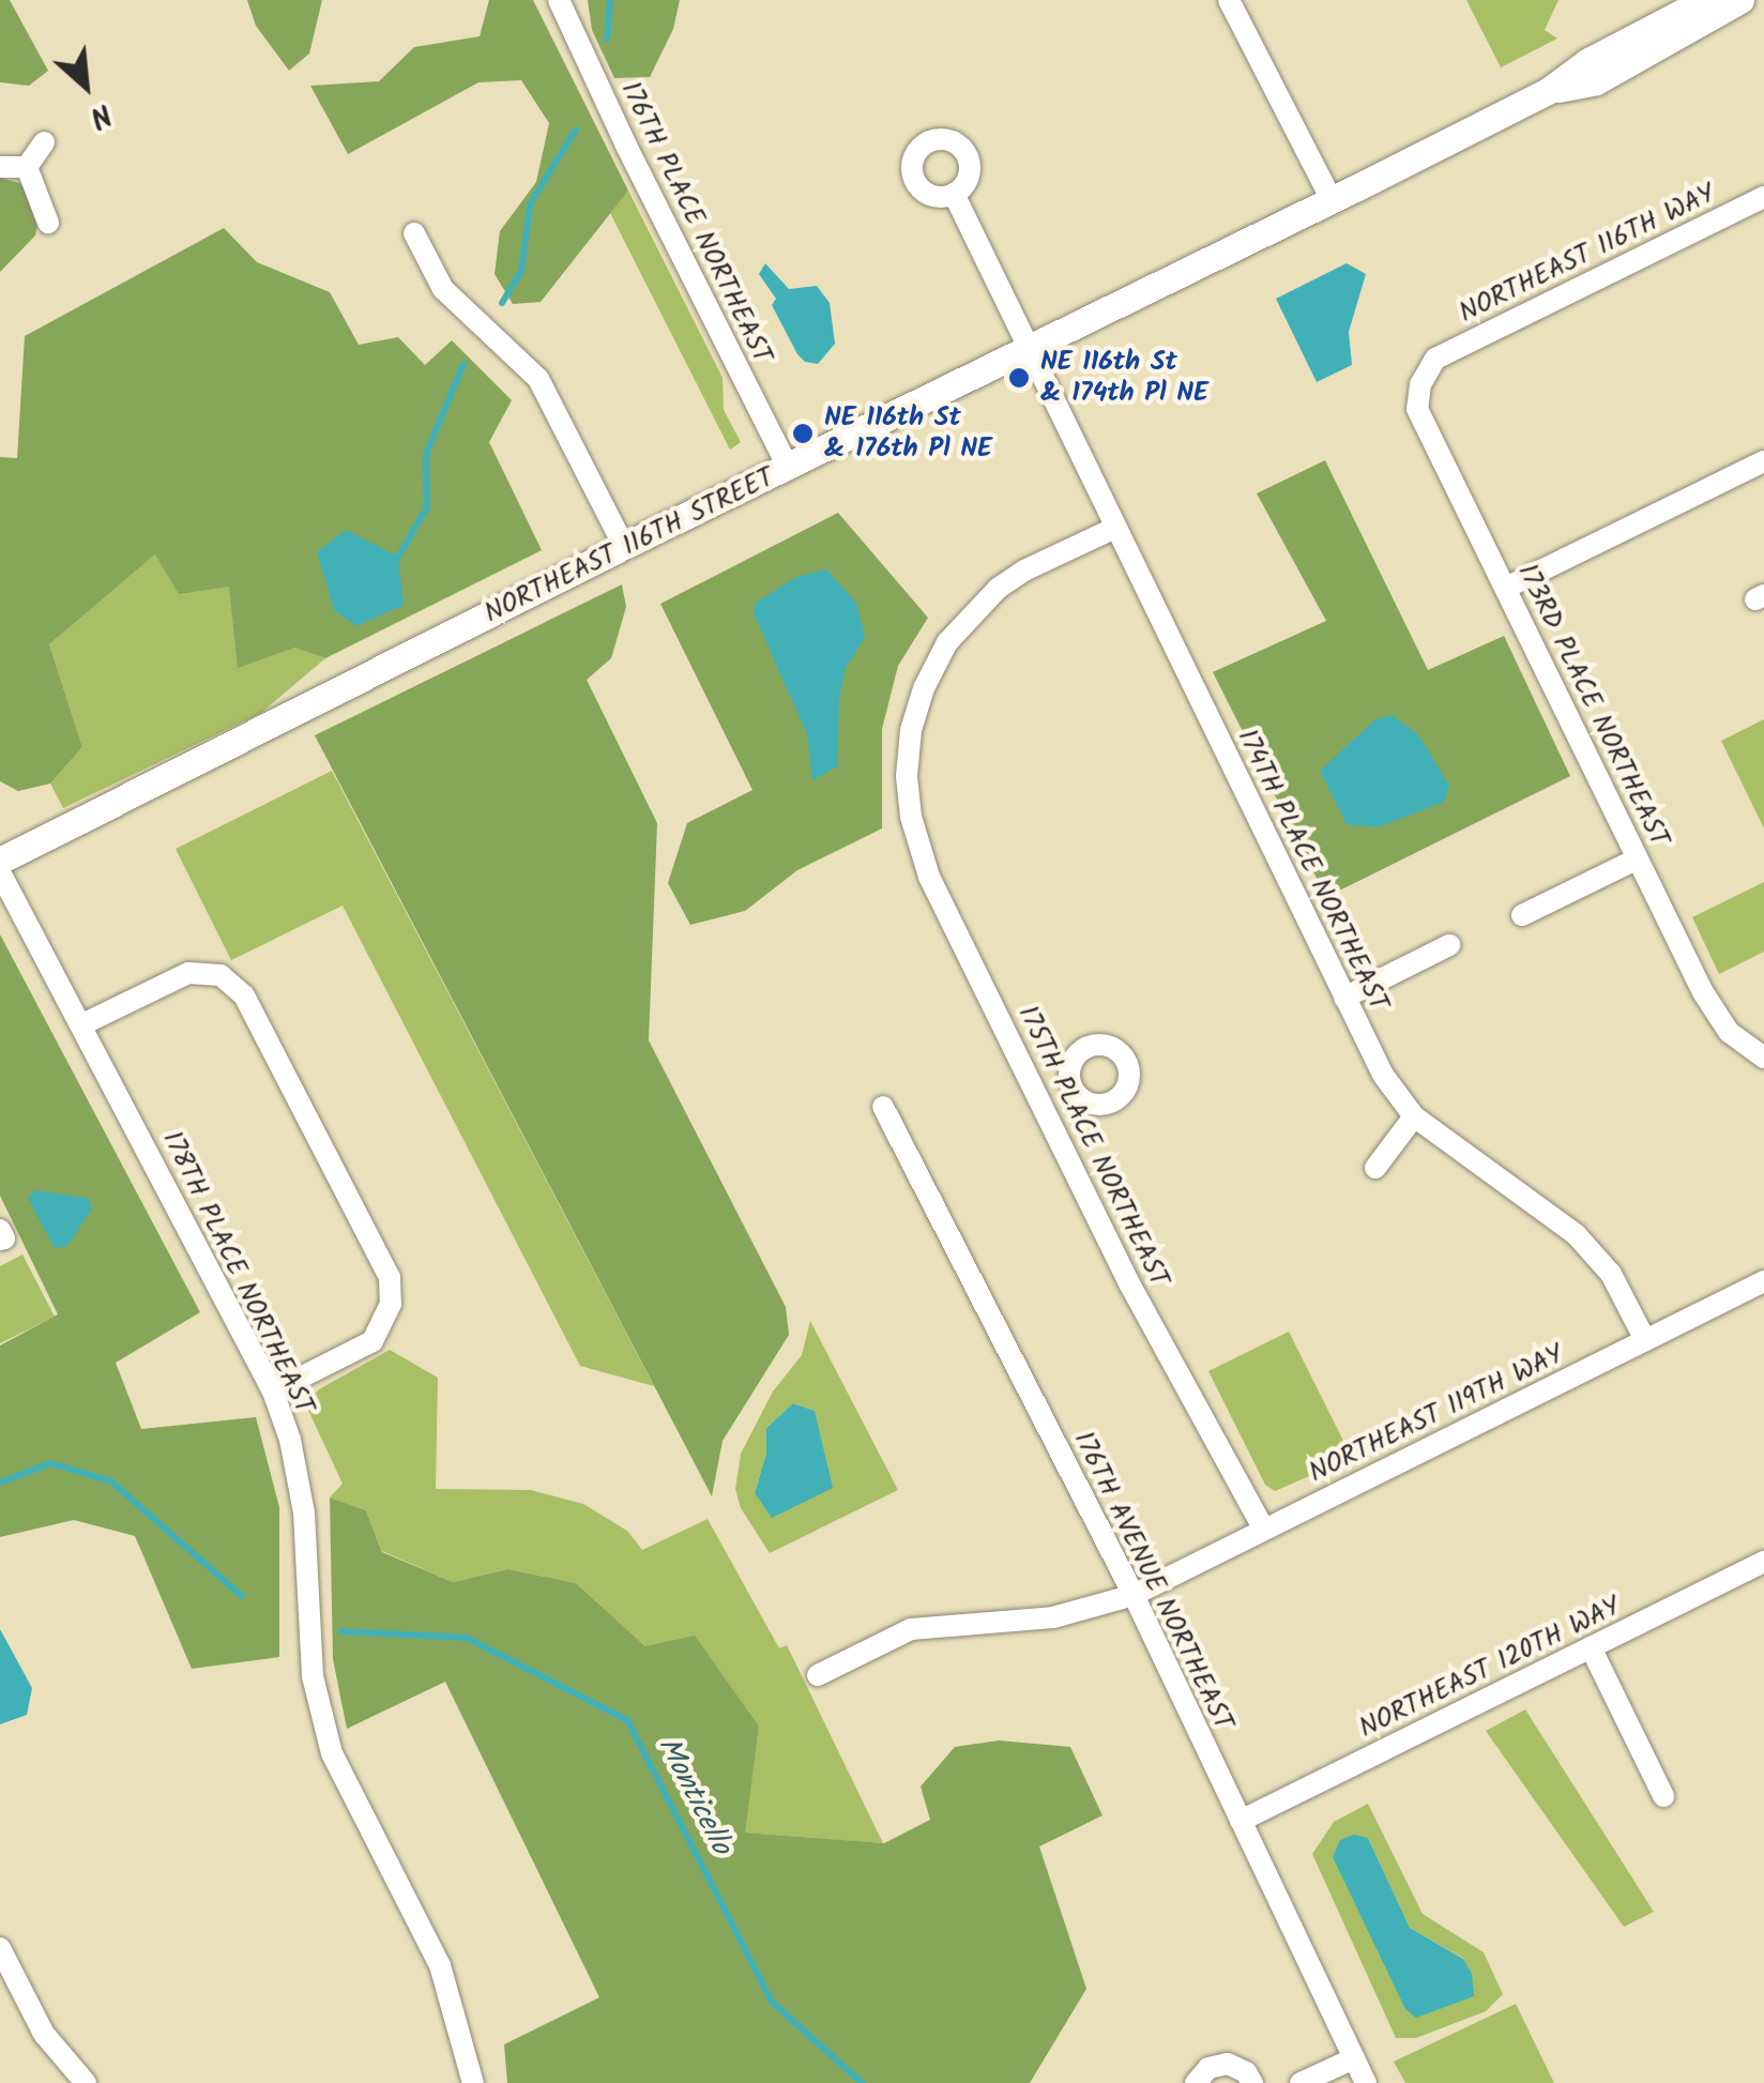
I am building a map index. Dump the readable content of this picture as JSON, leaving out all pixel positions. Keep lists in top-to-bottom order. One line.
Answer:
{"streets":{"street":["176TH PLACE NORTHEAST","NORTHEAST 116TH WAY","NORTHEAST 116TH STREET","173RD PLACE NORTHEAST","174TH PLACE NORTHEAST","175TH PLACE NORTHEAST","178TH PLACE NORTHEAST","NORTHEAST 119TH WAY","176TH AVENUE NORTHEAST","NORTHEAST 120TH WAY"]},"crossings":[["176TH PLACE NORTHEAST","NORTHEAST 116TH STREET"],["NORTHEAST 116TH WAY","173RD PLACE NORTHEAST"],["NORTHEAST 116TH STREET","174TH PLACE NORTHEAST"],["174TH PLACE NORTHEAST","175TH PLACE NORTHEAST"],["174TH PLACE NORTHEAST","NORTHEAST 119TH WAY"],["175TH PLACE NORTHEAST","NORTHEAST 119TH WAY"],["NORTHEAST 119TH WAY","176TH AVENUE NORTHEAST"],["176TH AVENUE NORTHEAST","NORTHEAST 120TH WAY"]],"water":["Monticello"],"places":["NE 116th St & 174th Pl NE","NE 116th St & 176th Pl NE"],"north":"bottom right"}
